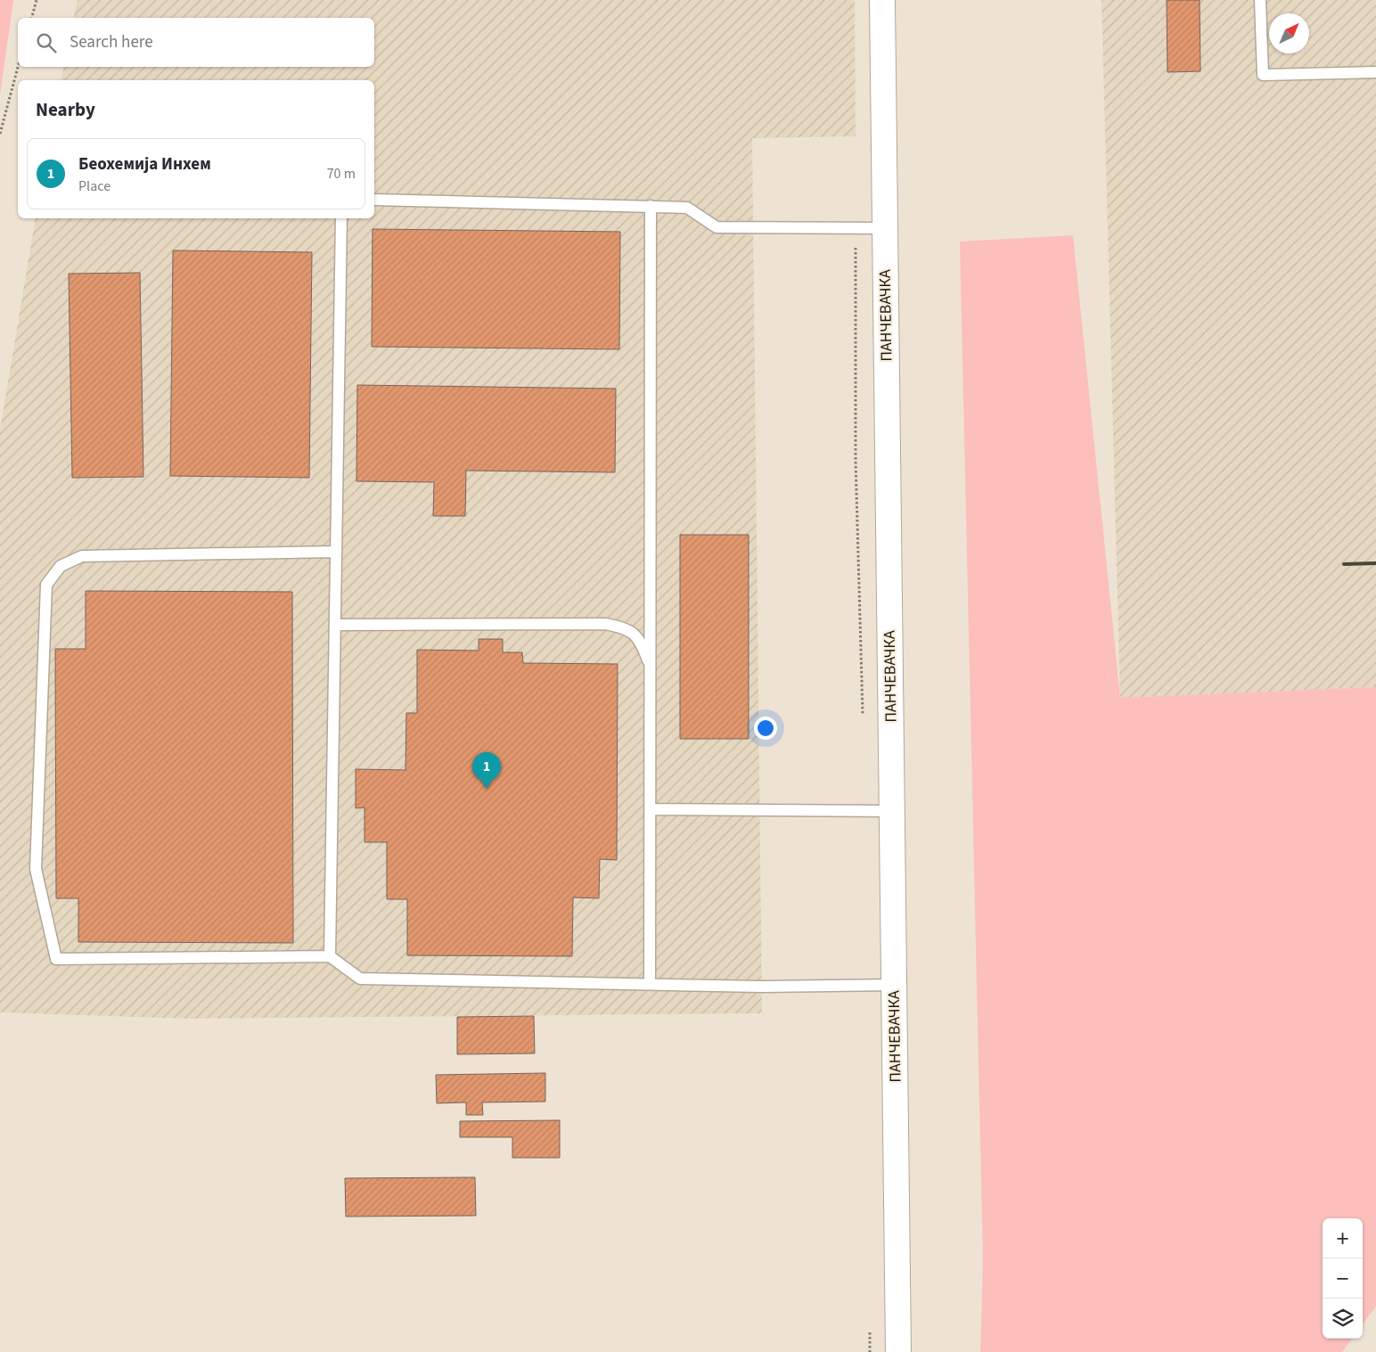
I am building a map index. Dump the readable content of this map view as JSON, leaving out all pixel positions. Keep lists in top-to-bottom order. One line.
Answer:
{"streets":{"street":["ПАНЧЕВАЧКА"]},"north":"top right","page":{"search":"Search here","heading":"Nearby","list":[{"mark":"1","name":"Беохемија Инхем","note":"Place","value":"70 m"}],"pins":"1","map_buttons":["+","−"]}}
